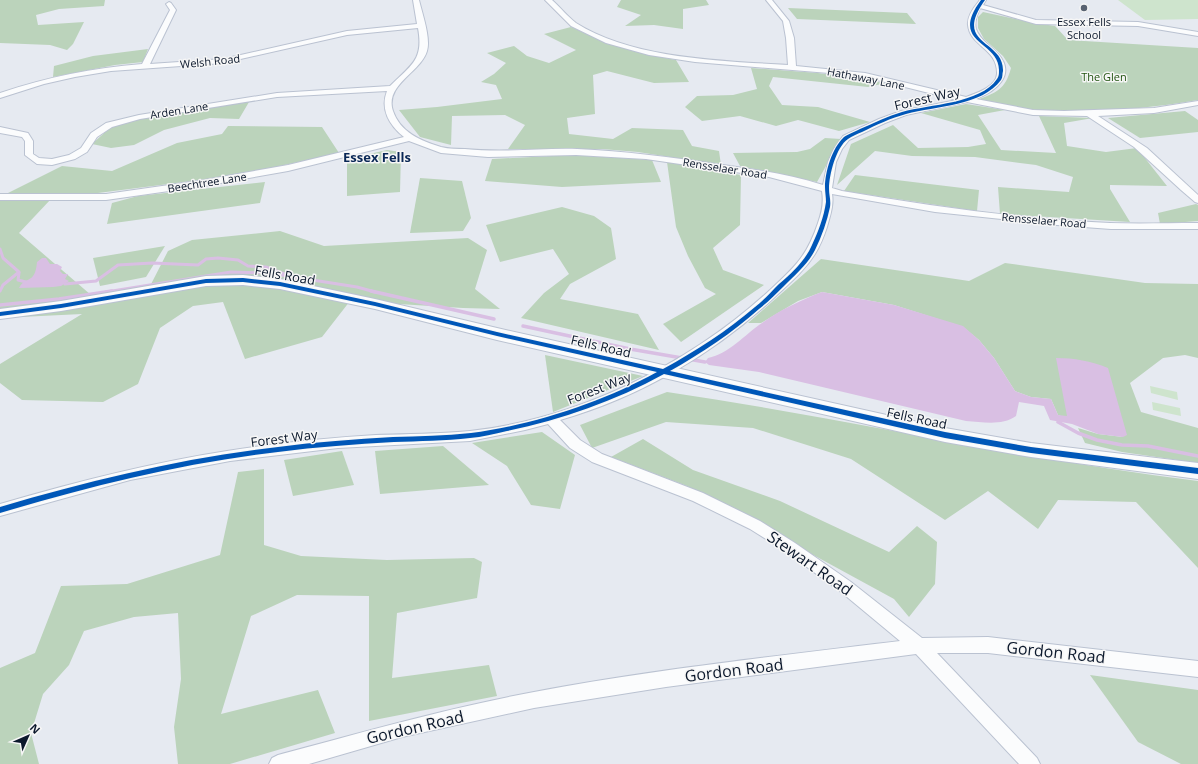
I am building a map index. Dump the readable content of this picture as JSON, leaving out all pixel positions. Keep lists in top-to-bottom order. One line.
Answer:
{"streets":{"street":["Welsh Road","Hathaway Lane","Forest Way","Arden Lane","Rensselaer Road","Beechtree Lane","Fells Road","Stewart Road","Gordon Road"]},"crossings":[["Hathaway Lane","Forest Way"],["Forest Way","Rensselaer Road"],["Forest Way","Fells Road"],["Forest Way","Stewart Road"],["Arden Lane","Rensselaer Road"],["Rensselaer Road","Beechtree Lane"],["Stewart Road","Gordon Road"]],"districts":["Essex Fells"],"parks":["The Glen"],"places":["Essex Fells School"],"north":"top right"}
